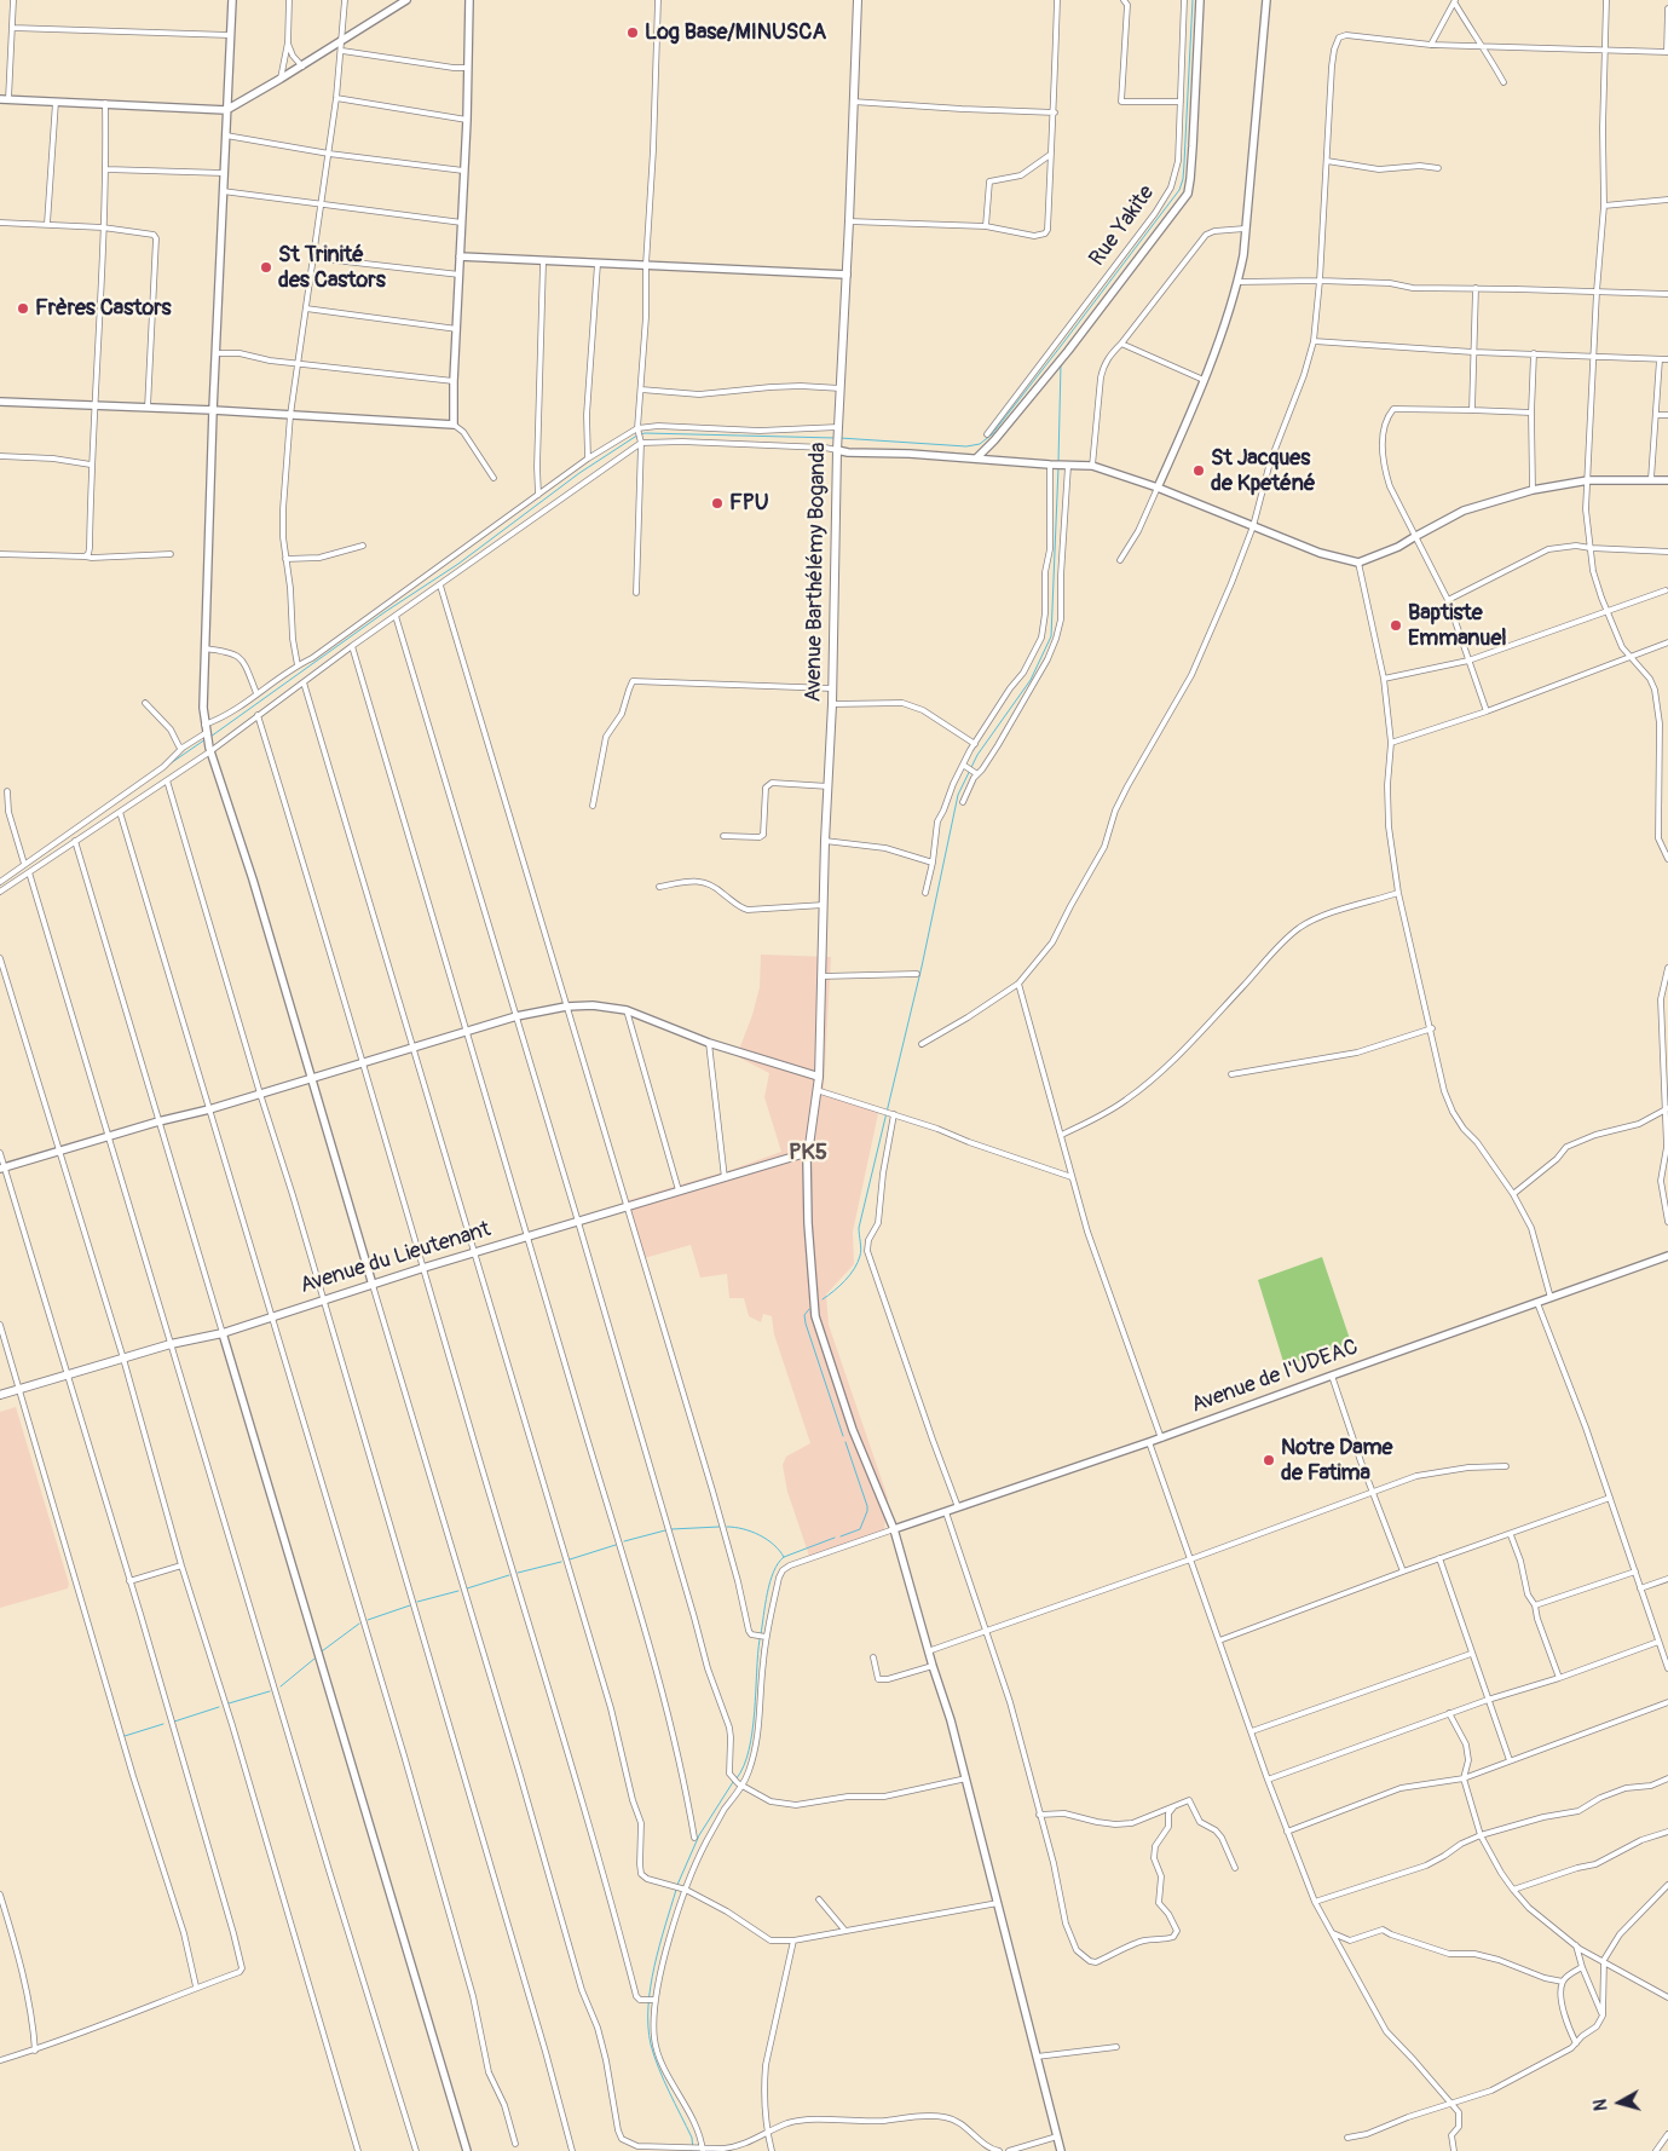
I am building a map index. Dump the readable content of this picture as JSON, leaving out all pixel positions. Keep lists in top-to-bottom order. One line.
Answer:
{"streets":{"main road":["Avenue Barthélémy Boganda","Avenue du Lieutenant"],"street":["Rue Yakite","Avenue de I'UDEAC"]},"crossings":[["Avenue Barthélémy Boganda","Avenue du Lieutenant"]],"districts":["PK5"],"places":["Log Base/MINUSCA","St Trinité des Castors","Frères Castors","St Jacques de Kpeténé","FPU","Baptiste Emmanuel","Notre Dame de Fatima"],"north":"left"}
